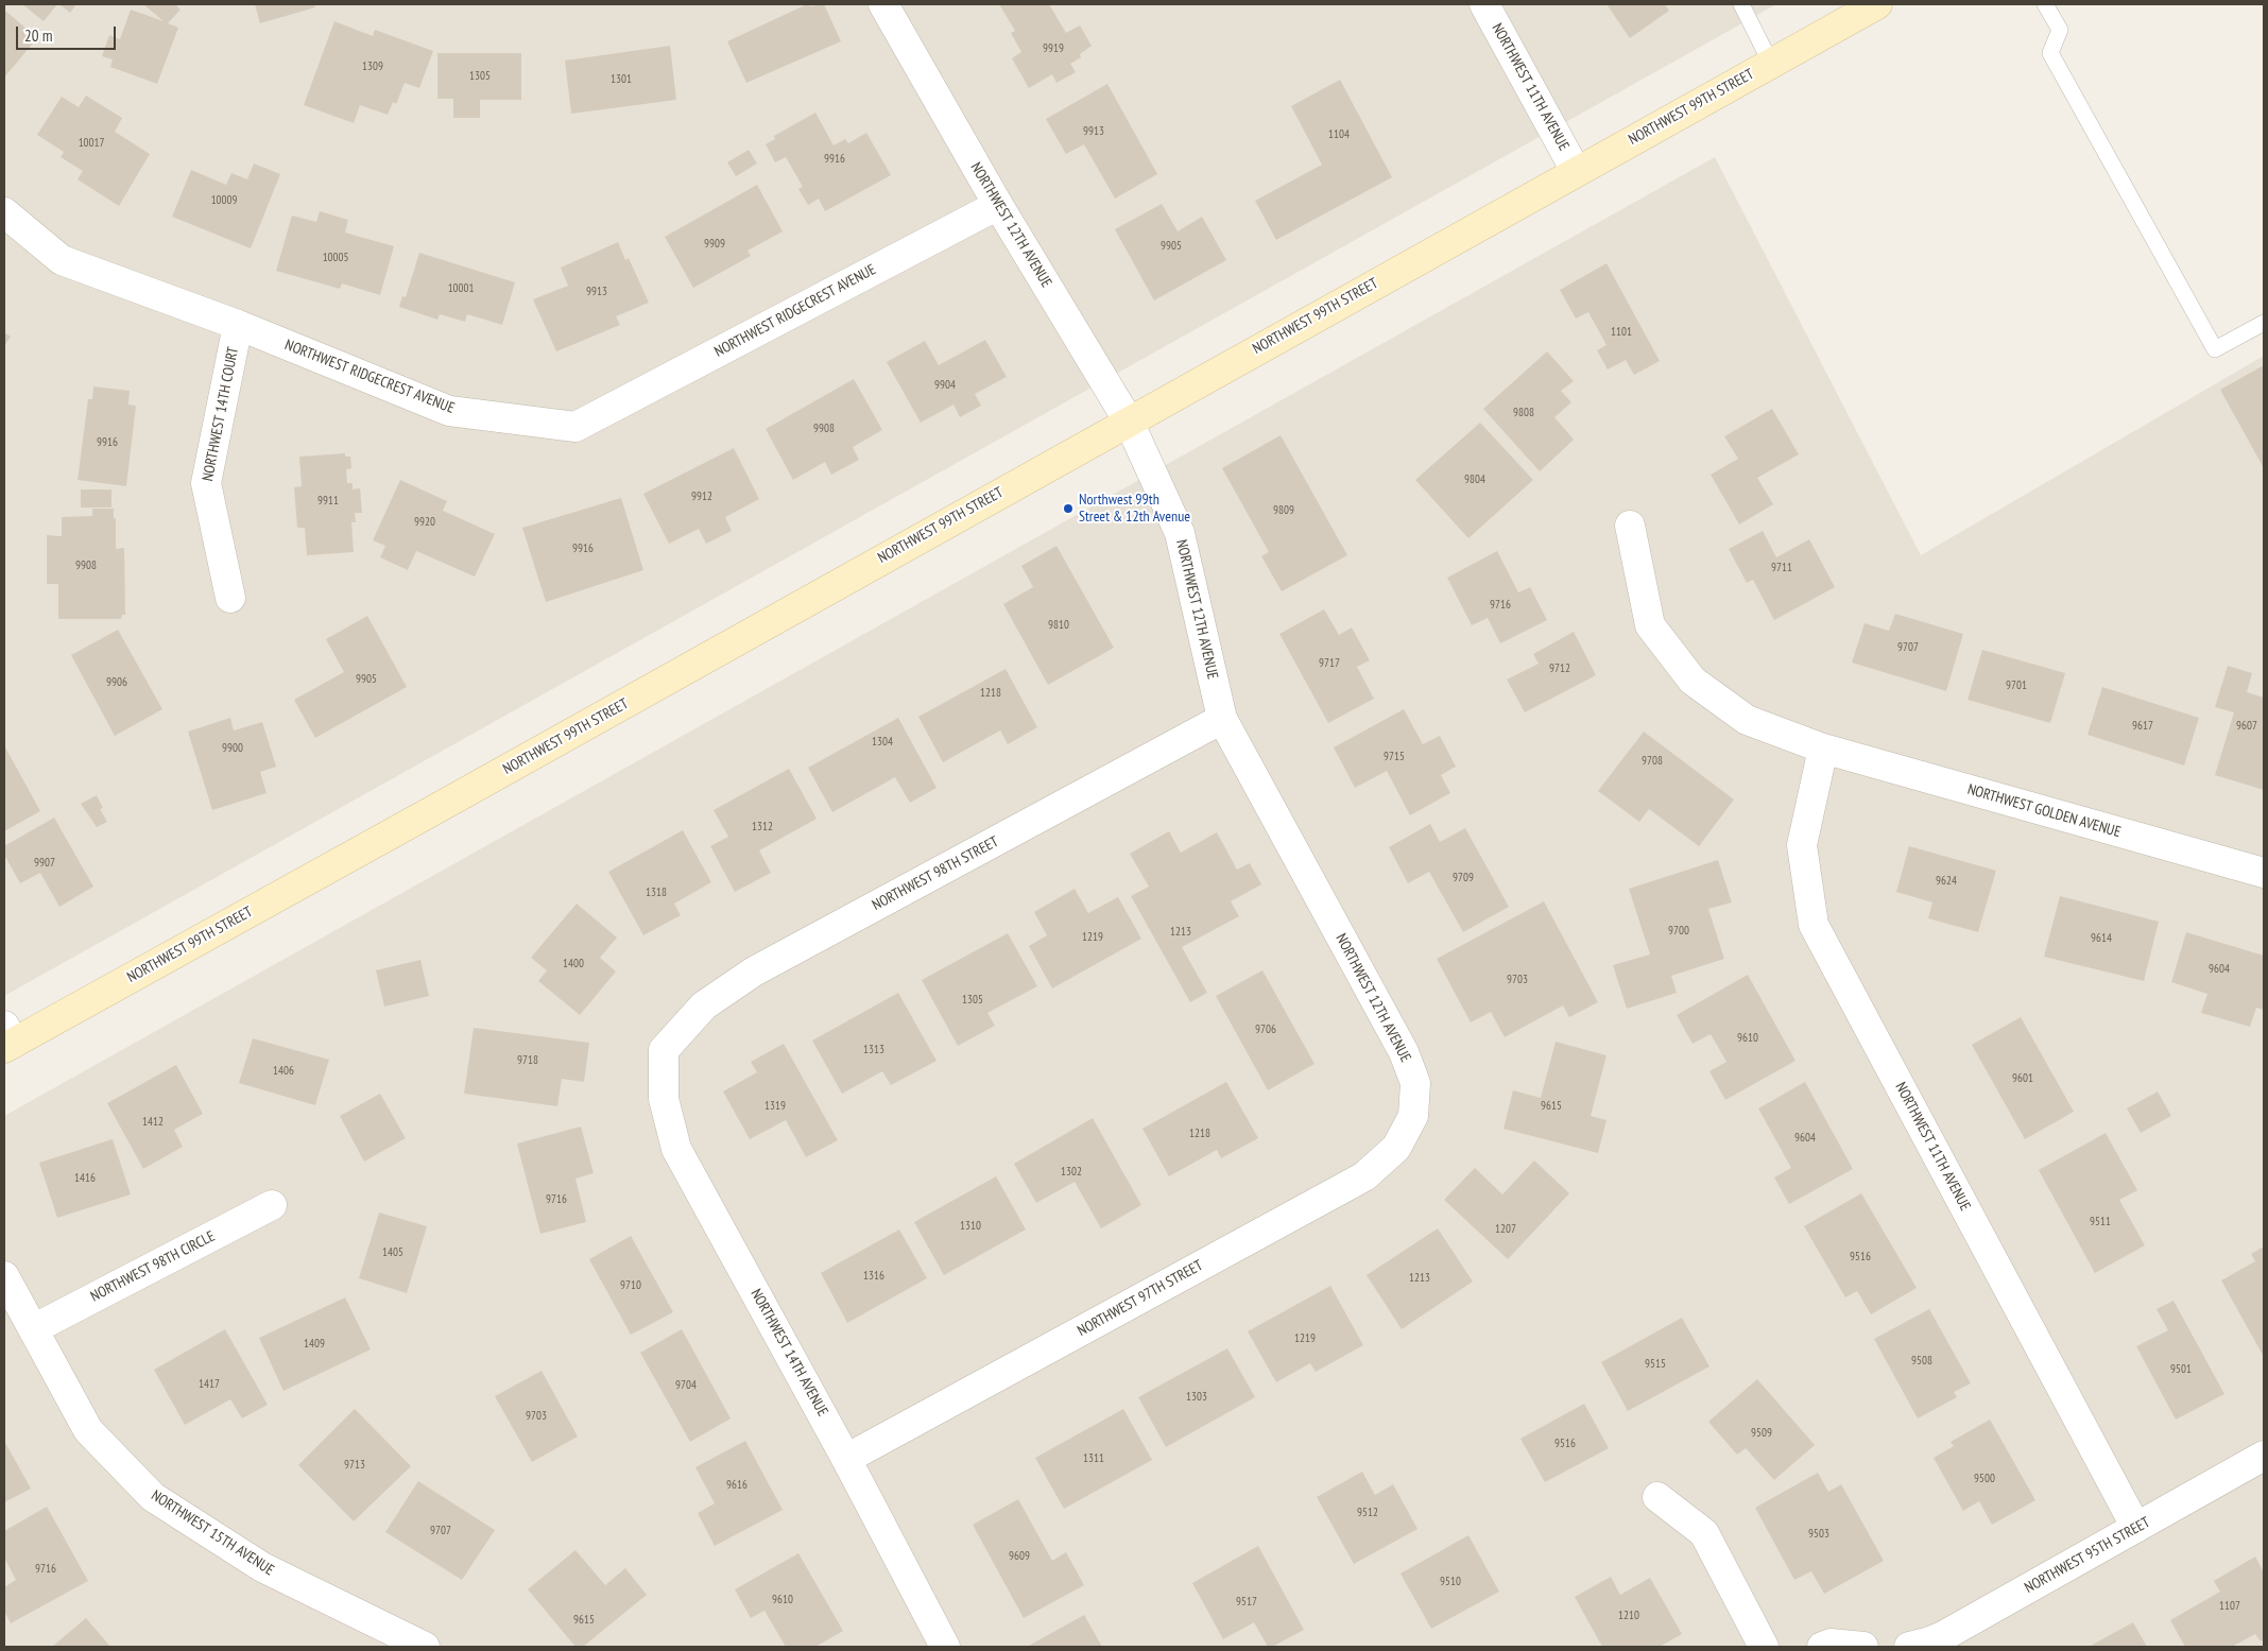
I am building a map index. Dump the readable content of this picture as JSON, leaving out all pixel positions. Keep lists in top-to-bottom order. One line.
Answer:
{"streets":{"main road":["NORTHWEST 99TH STREET"],"street":["NORTHWEST 11TH AVENUE","NORTHWEST 12TH AVENUE","NORTHWEST RIDGECREST AVENUE","NORTHWEST 14TH COURT","NORTHWEST GOLDEN AVENUE","NORTHWEST 98TH STREET","NORTHWEST 98TH CIRCLE","NORTHWEST 97TH STREET","NORTHWEST 14TH AVENUE","NORTHWEST 15TH AVENUE","NORTHWEST 95TH STREET"]},"crossings":[["NORTHWEST 11TH AVENUE","NORTHWEST 99TH STREET"],["NORTHWEST 11TH AVENUE","NORTHWEST GOLDEN AVENUE"],["NORTHWEST 11TH AVENUE","NORTHWEST 95TH STREET"],["NORTHWEST 99TH STREET","NORTHWEST 12TH AVENUE"],["NORTHWEST 12TH AVENUE","NORTHWEST RIDGECREST AVENUE"],["NORTHWEST 12TH AVENUE","NORTHWEST 98TH STREET"],["NORTHWEST 12TH AVENUE","NORTHWEST 97TH STREET"],["NORTHWEST RIDGECREST AVENUE","NORTHWEST 14TH COURT"],["NORTHWEST 98TH STREET","NORTHWEST 14TH AVENUE"],["NORTHWEST 98TH CIRCLE","NORTHWEST 15TH AVENUE"],["NORTHWEST 97TH STREET","NORTHWEST 14TH AVENUE"]],"places":["Northwest 99th Street & 12th Avenue"],"house_numbers":["9919","1309","1305","1301","9913","1104","10017","9916","10009","9909","9905","10005","10001","9913","1101","9904","9808","9908","9916","9804","9912","9911","9809","9920","9916","9908","9711","9716","9810","9707","9717","9712","9905","9906","9701","1218","9617","9607","1304","9900","9715","9708","1312","9907","9709","9624","1318","9700","1213","1219","9614","1400","9604","9703","1305","9706","9610","1313","9718","1406","9601","1319","9615","1412","1218","9604","1302","1416","9716","9511","1310","1207","1405","9516","1316","1213","9710","1219","1409","9508","9515","9501","1417","9704","1303","9703","9509","9516","1311","9713","9500","9616","9512","9707","9503","9609","9716","9510","9610","9517","1107","1210","9615"],"scale_bar":"20 m"}
